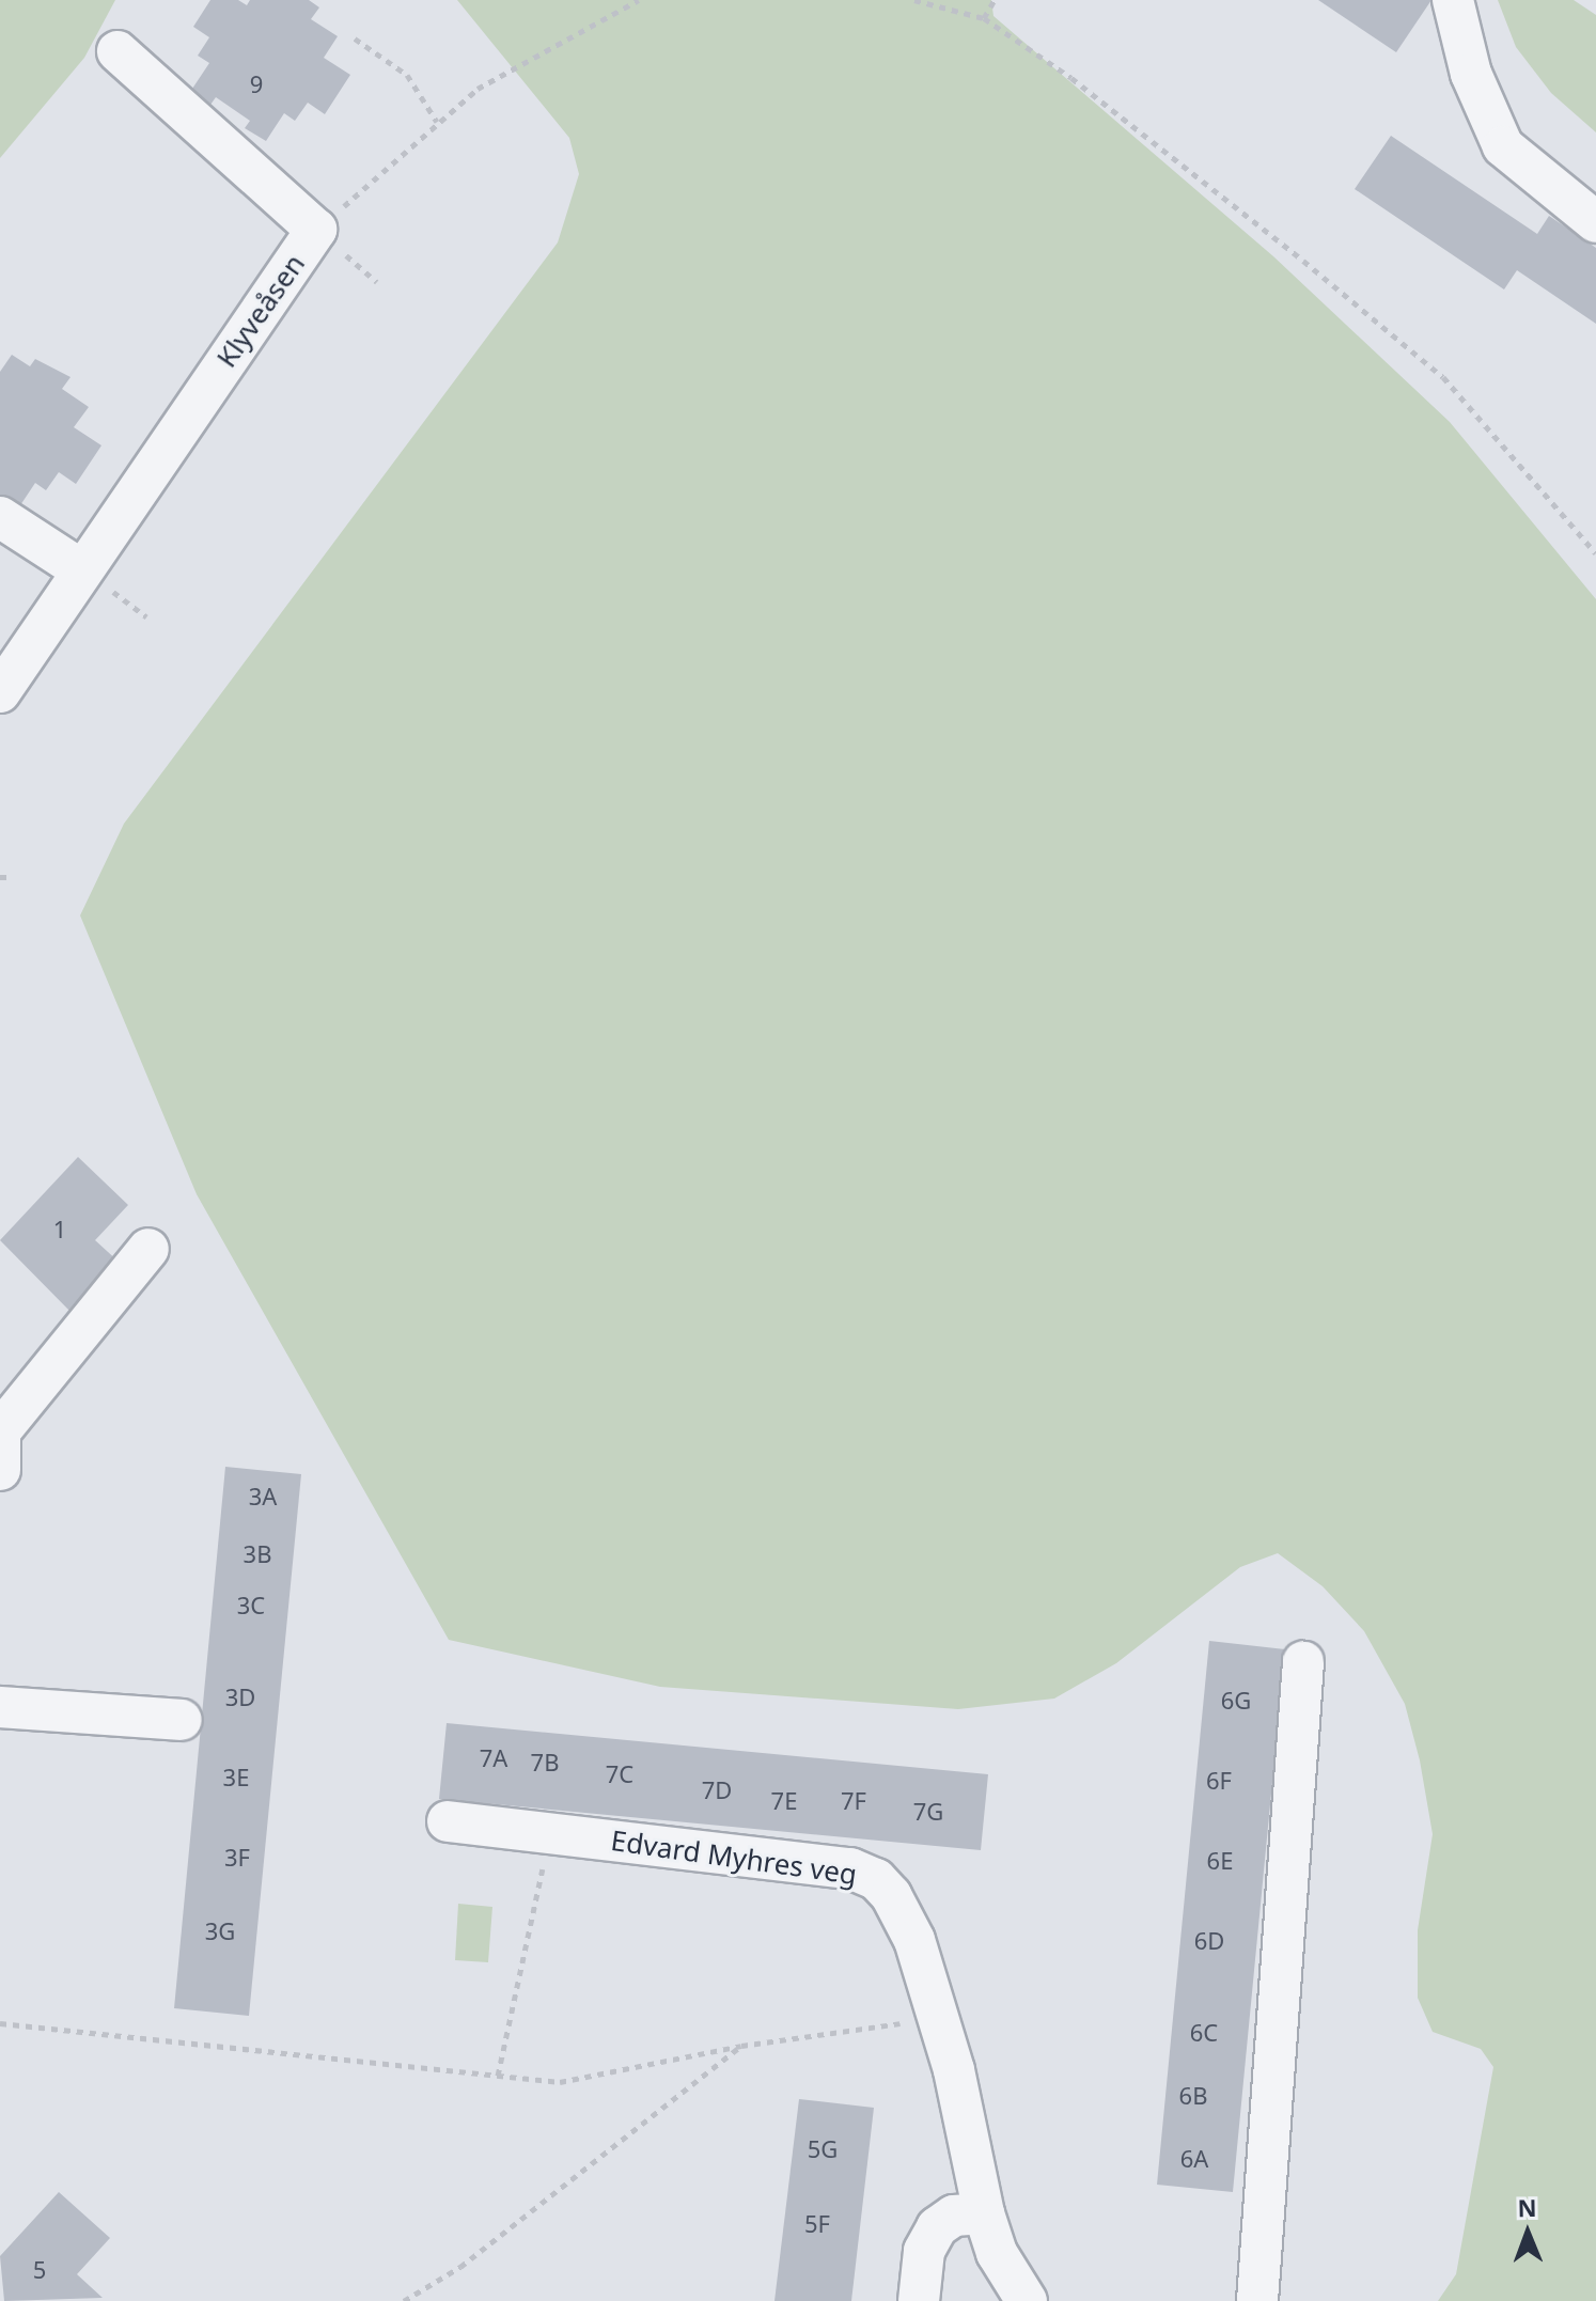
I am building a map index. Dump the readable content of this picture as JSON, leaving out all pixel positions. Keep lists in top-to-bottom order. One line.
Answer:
{"streets":{"street":["Klyveåsen","Edvard Myhres veg"]},"house_numbers":["9","1","3A","3B","3C","3D","6G","7A","7B","7C","3E","6F","7D","7E","7F","7G","3F","6E","3G","6D","6C","6B","5G","6A","5F","5"],"north":"top"}
